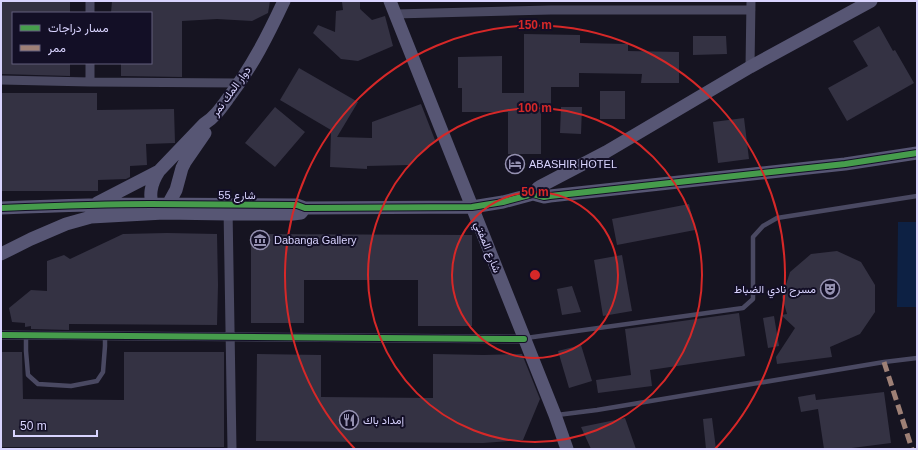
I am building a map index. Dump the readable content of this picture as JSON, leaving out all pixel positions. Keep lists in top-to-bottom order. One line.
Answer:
{"streets":{"street":["دوار المك نمر","شارع 55","شارع المفتي"]},"crossings":[["دوار المك نمر","شارع 55"],["شارع 55","شارع المفتي"]],"places":{"hotel":["ABASHIR HOTEL"],"museum":["Dabanga Gallery"],"theatre":["مسرح نادي الضباط"],"restaurant":["إمداد باك"]},"legend":["مسار دراجات","ممر"],"scale_bar":"50 m","rings":["150 m","100 m","50 m"]}
